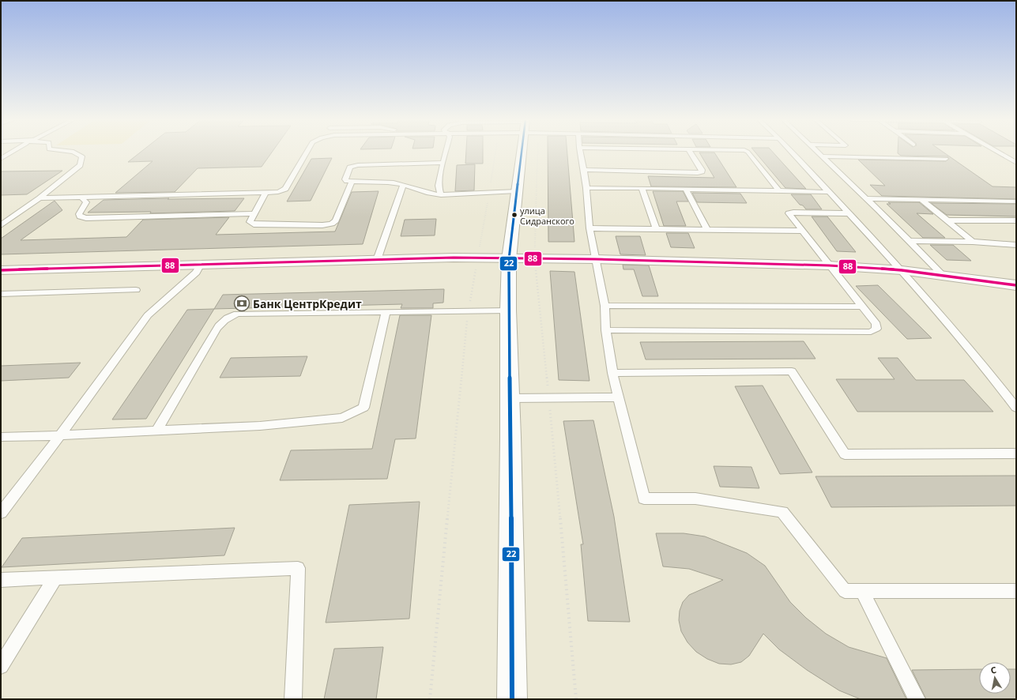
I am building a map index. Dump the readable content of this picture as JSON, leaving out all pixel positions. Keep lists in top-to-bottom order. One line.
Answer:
{"places":{"other":["улица Сидранского"],"bank":["Банк ЦентрКредит"]},"lines":["transit line 22","transit line 88"],"north":"top"}
